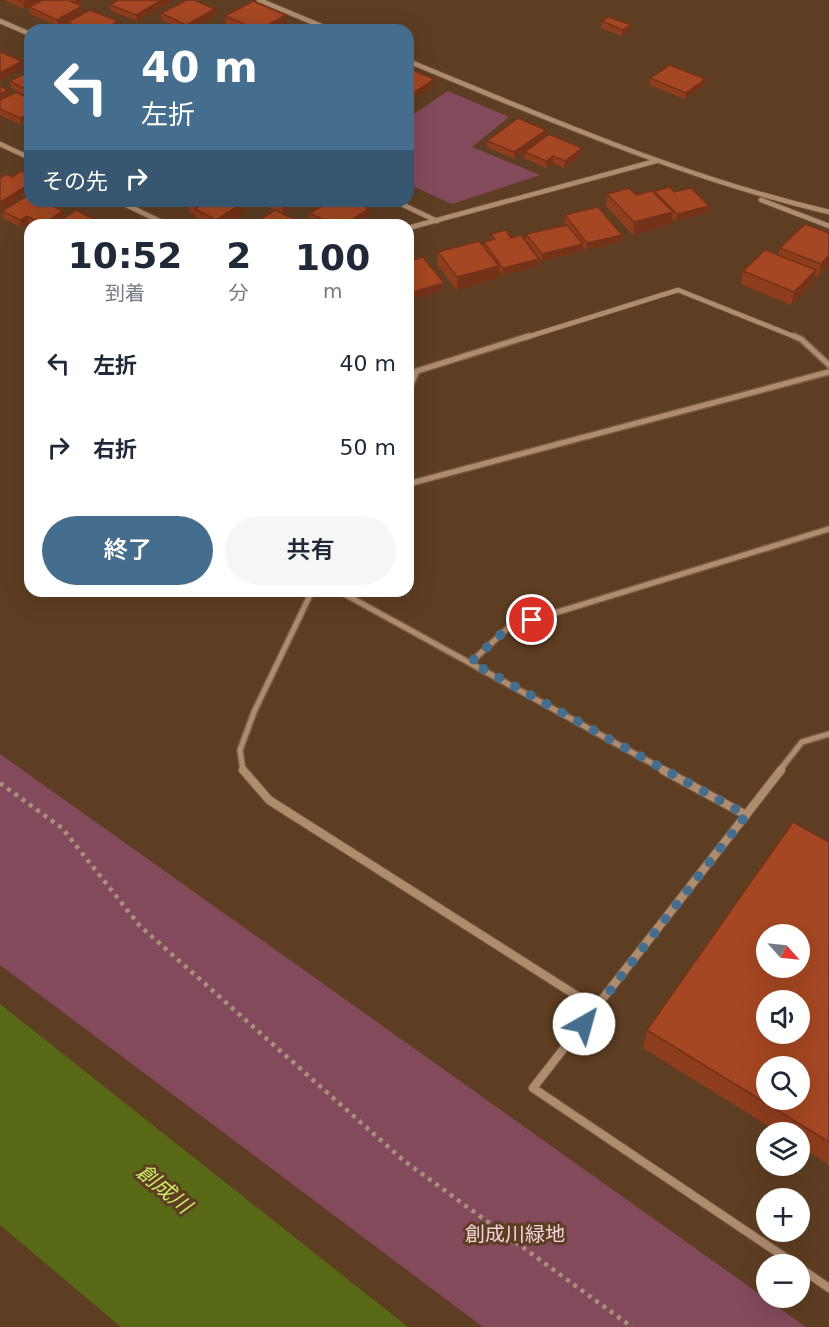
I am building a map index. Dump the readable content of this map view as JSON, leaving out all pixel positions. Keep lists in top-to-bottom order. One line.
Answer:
{"water":["創成川"],"parks":["創成川緑地"],"north":"bottom right","page":{"turn":["40 m","左折"],"then":"その先","eta":["10:52","到着","2","分","100","m"],"list":[{"name":"左折","value":"40 m"},{"name":"右折","value":"50 m"}],"buttons":["終了","共有"],"map_buttons":["+","−"]}}
